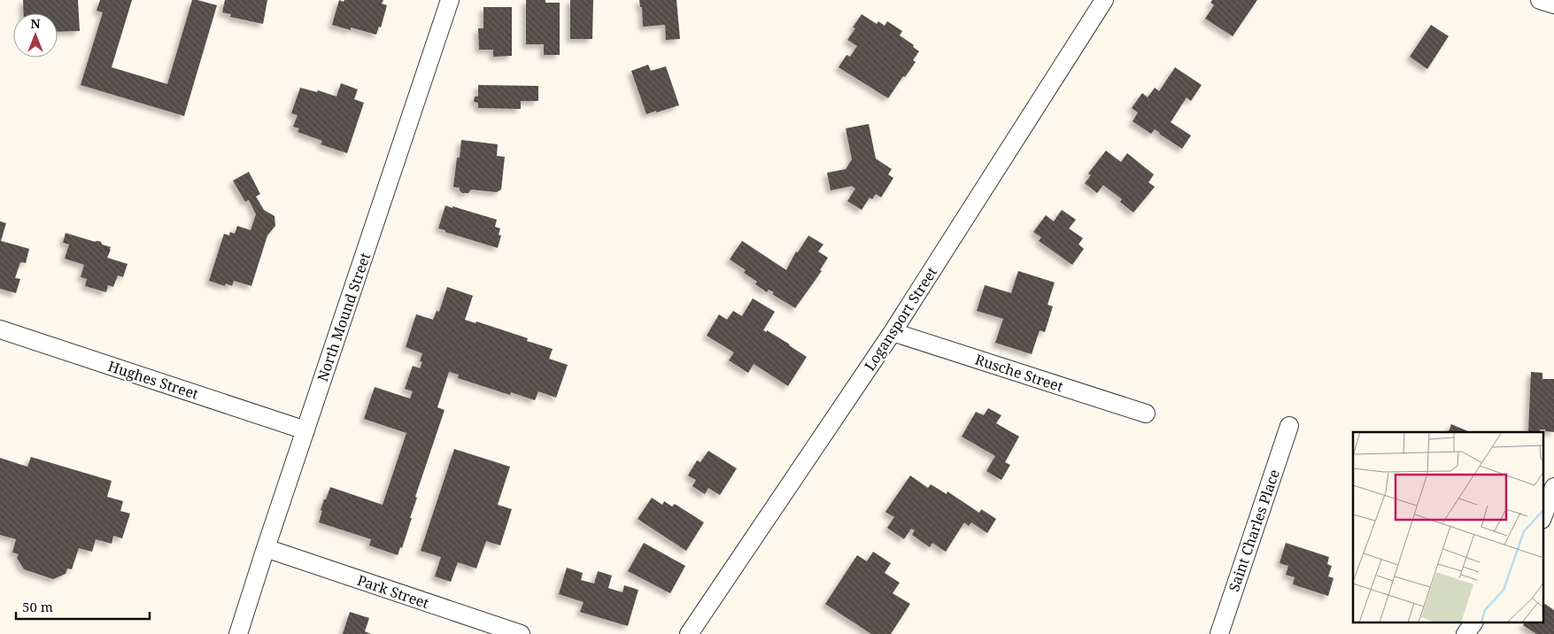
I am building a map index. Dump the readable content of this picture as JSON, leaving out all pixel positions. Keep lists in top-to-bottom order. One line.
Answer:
{"streets":{"street":["North Mound Street","Logansport Street","Rusche Street","Hughes Street","Saint Charles Place","Park Street"]},"crossings":[["North Mound Street","Hughes Street"],["North Mound Street","Park Street"],["Logansport Street","Rusche Street"]],"scale_bar":"50 m","north":"top"}
